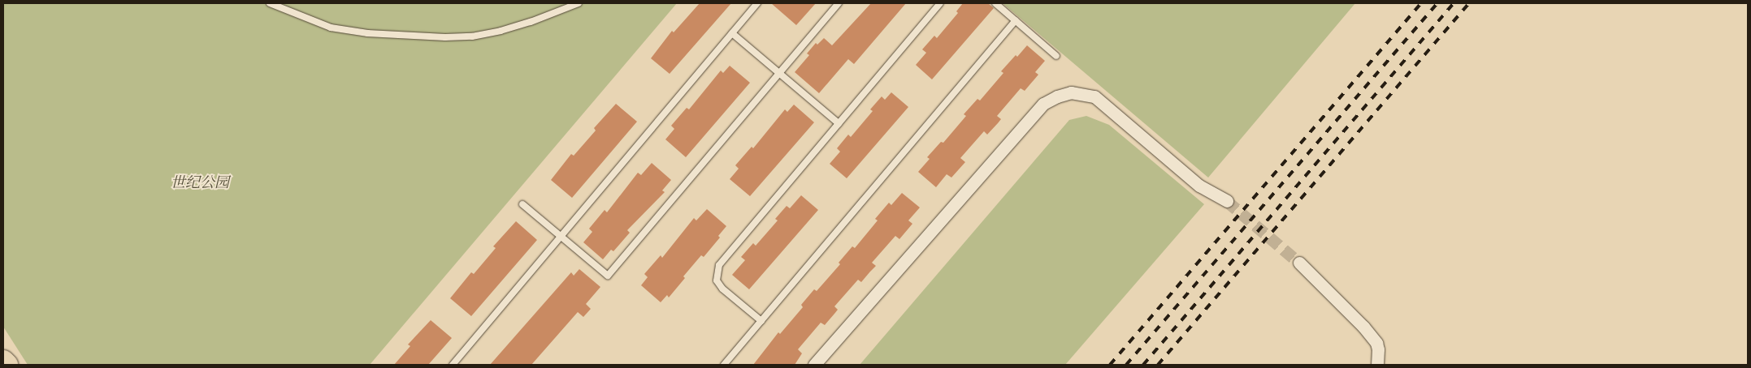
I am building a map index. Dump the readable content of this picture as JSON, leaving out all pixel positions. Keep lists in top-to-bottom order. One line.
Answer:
{"parks":["世纪公园"]}
